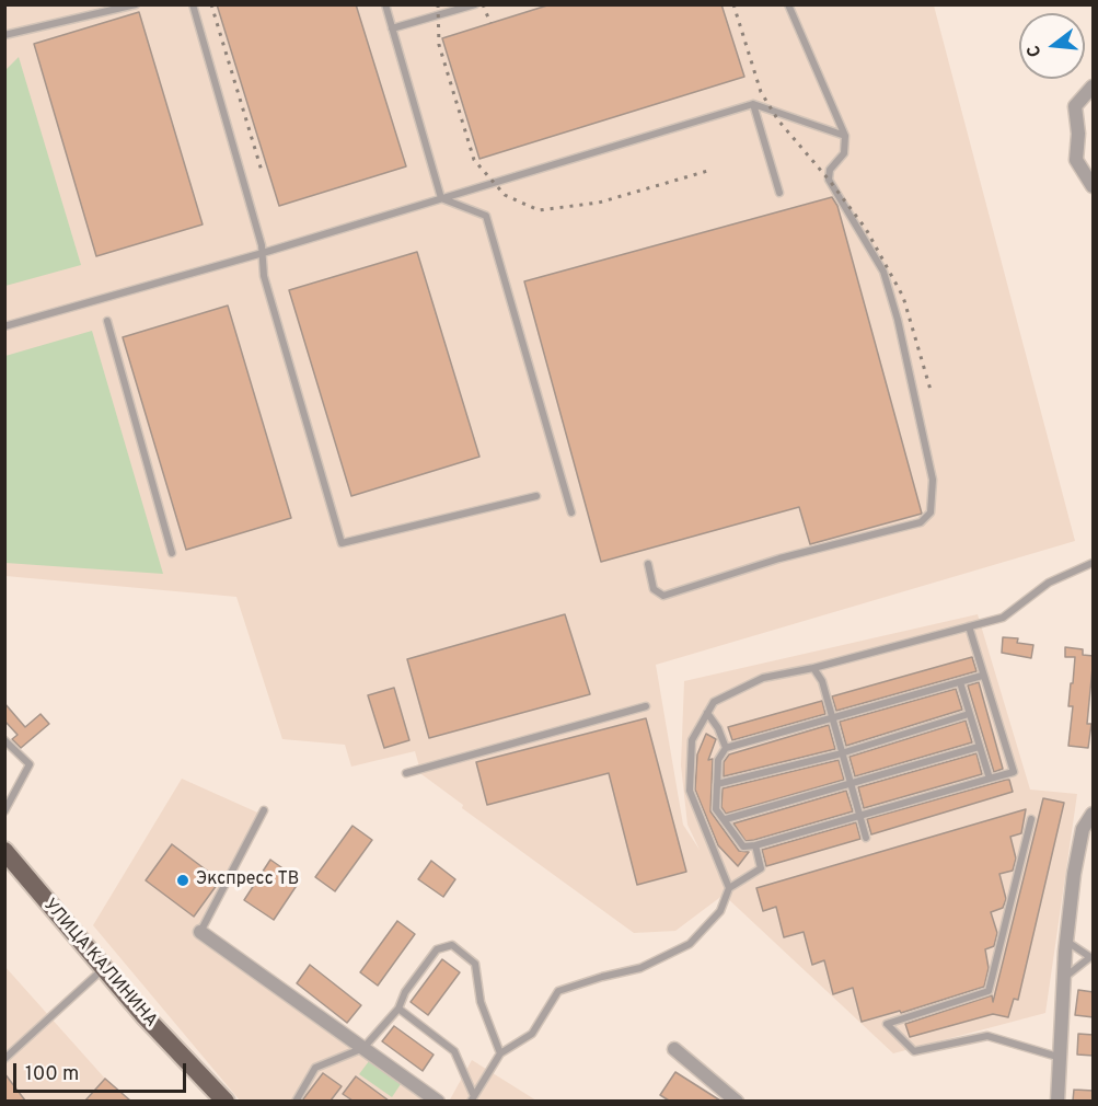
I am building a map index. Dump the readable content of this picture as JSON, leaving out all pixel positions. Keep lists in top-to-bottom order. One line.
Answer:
{"streets":{"main road":["УЛИЦА КАЛИНИНА"]},"places":["Экспресс ТВ"],"scale_bar":"100 m","north":"left"}
